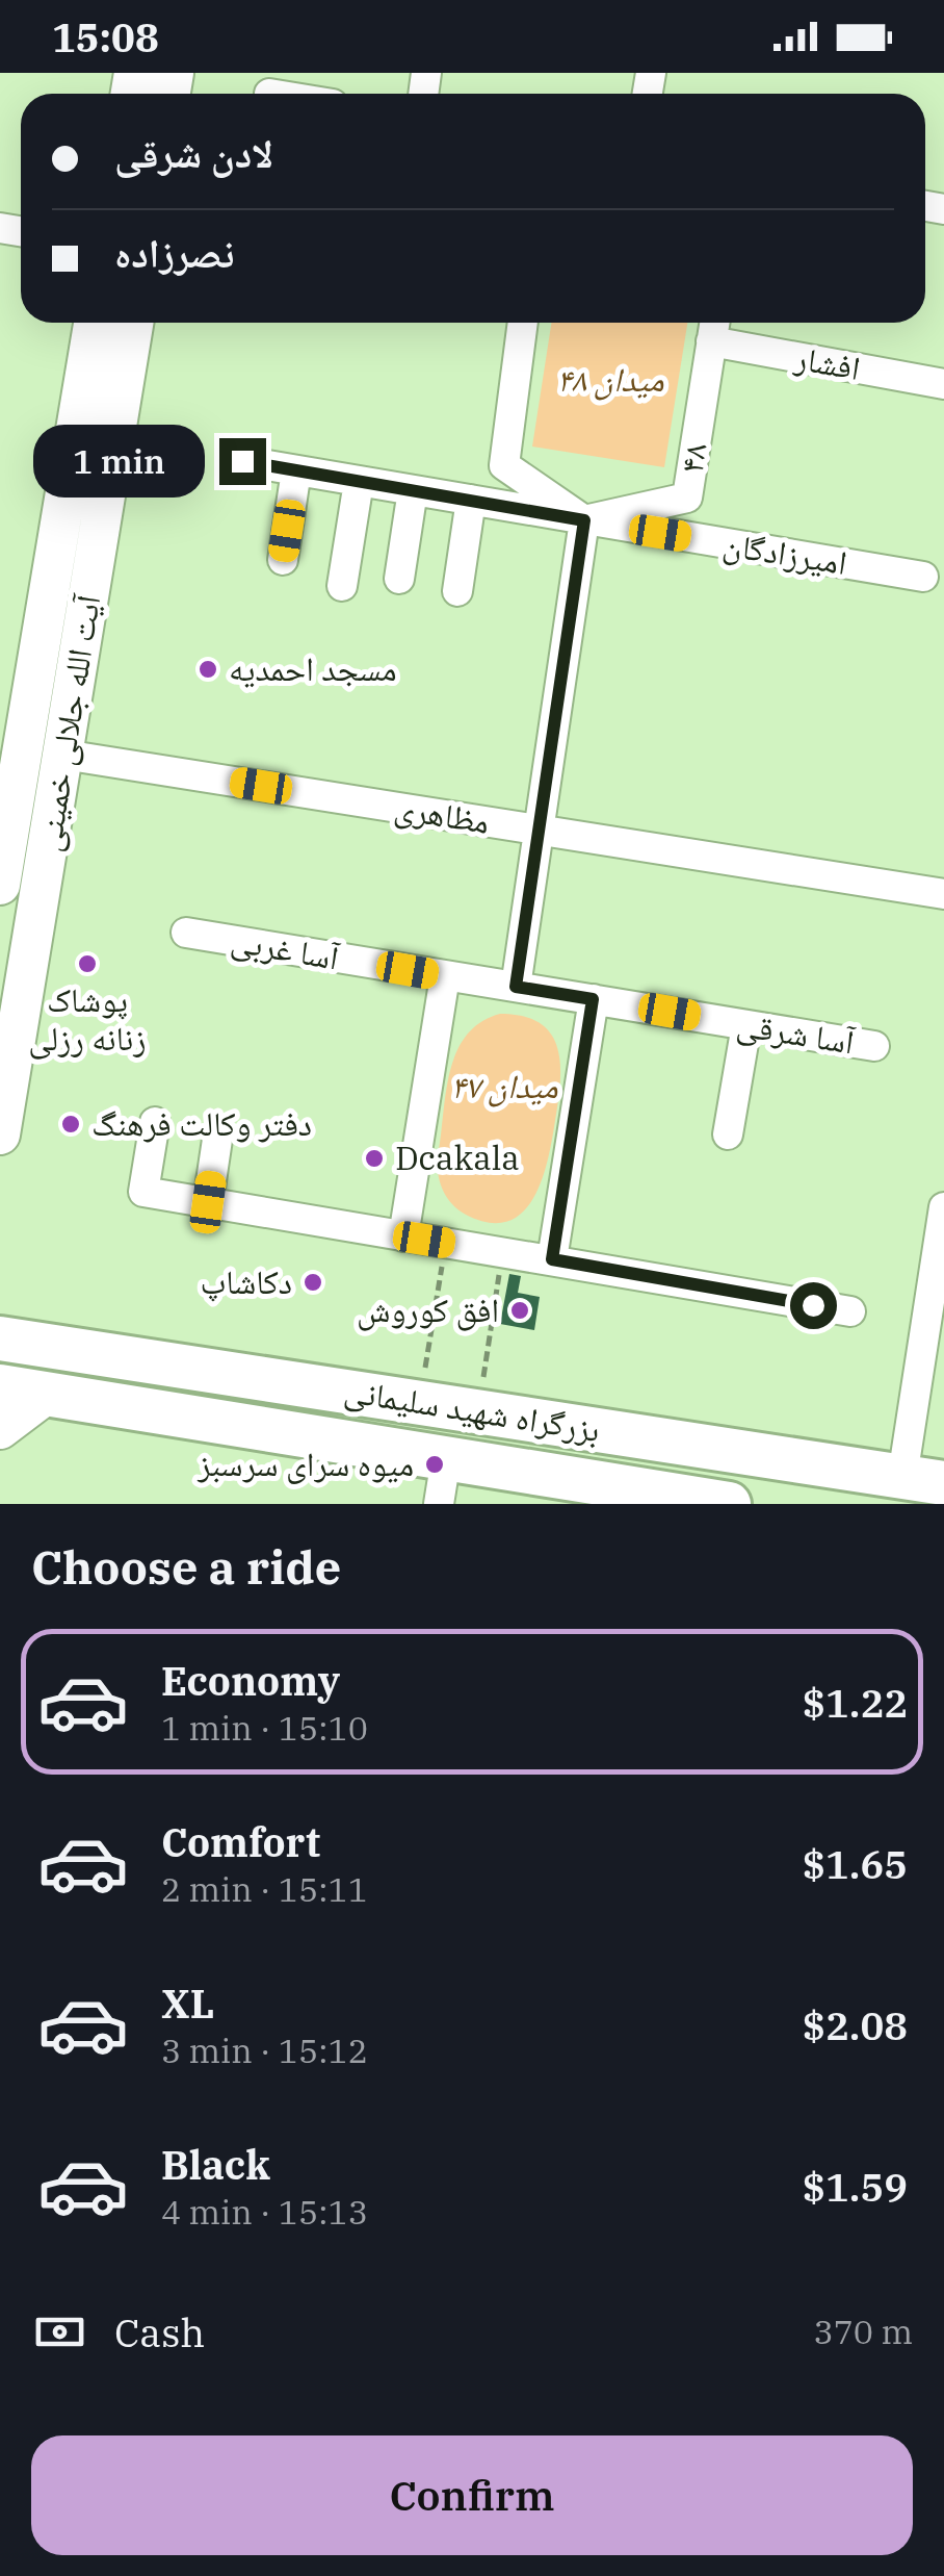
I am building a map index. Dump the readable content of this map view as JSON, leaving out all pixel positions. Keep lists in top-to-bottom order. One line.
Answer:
{"streets":{"highway":["بزرگراه شهید سلیمانی"],"main road":["آيت الله جلالى خمينى"],"street":["افشار","۴۸","امیرزادگان","مظاهری","آسا غربی","آسا شرقی"]},"crossings":[["افشار","۴۸"],["۴۸","امیرزادگان"],["آيت الله جلالى خمينى","مظاهری"],["آسا غربی","آسا شرقی"]],"parks":["میدان ۴۸","میدان ۴۷"],"places":["مسجد احمدیه","پوشاک زنانه رزلی","دفتر وکالت فرهنگ","Dcakala","دکاشاپ","افق کوروش","میوه سرای سرسبز"],"page":{"status":"15:08","banner":["لادن شرقی","نصرزاده"],"bubble":"1 min","heading":"Choose a ride","list":[{"name":"Economy","note":"1 min · 15:10","value":"$1.22"},{"name":"Comfort","note":"2 min · 15:11","value":"$1.65"},{"name":"XL","note":"3 min · 15:12","value":"$2.08"},{"name":"Black","note":"4 min · 15:13","value":"$1.59"}],"pay":["Cash","370 m"],"buttons":"Confirm"}}
